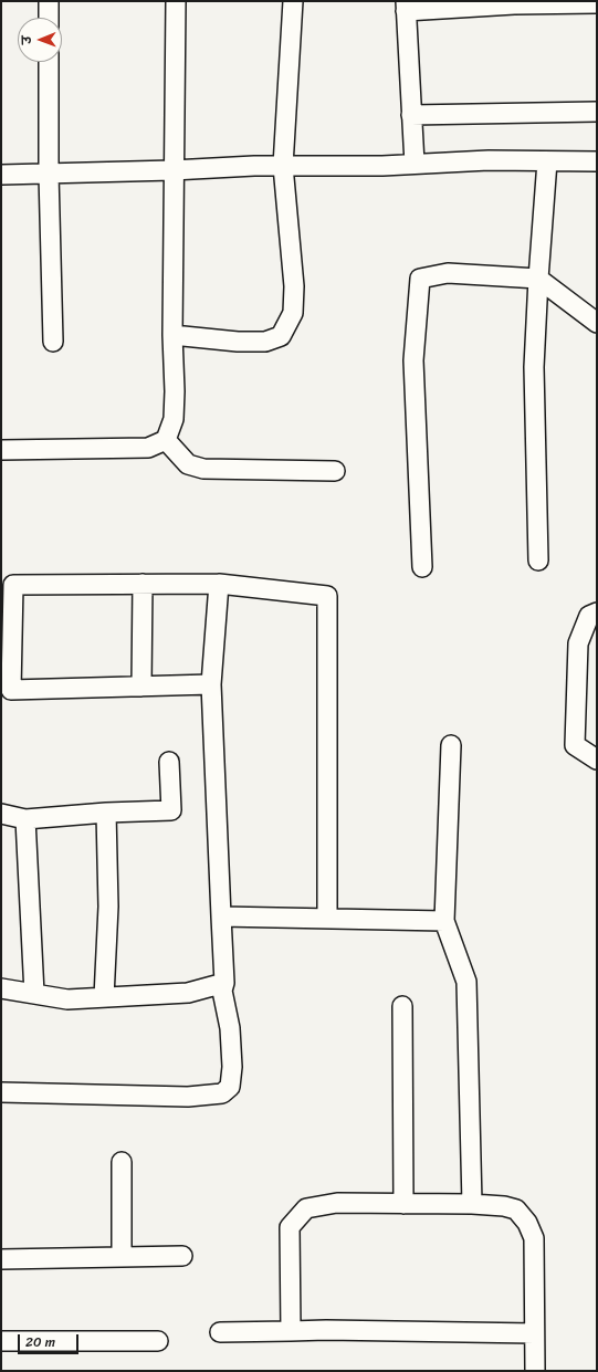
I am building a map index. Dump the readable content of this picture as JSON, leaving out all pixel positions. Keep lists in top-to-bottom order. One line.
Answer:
{"scale_bar":"20 m","north":"left"}
